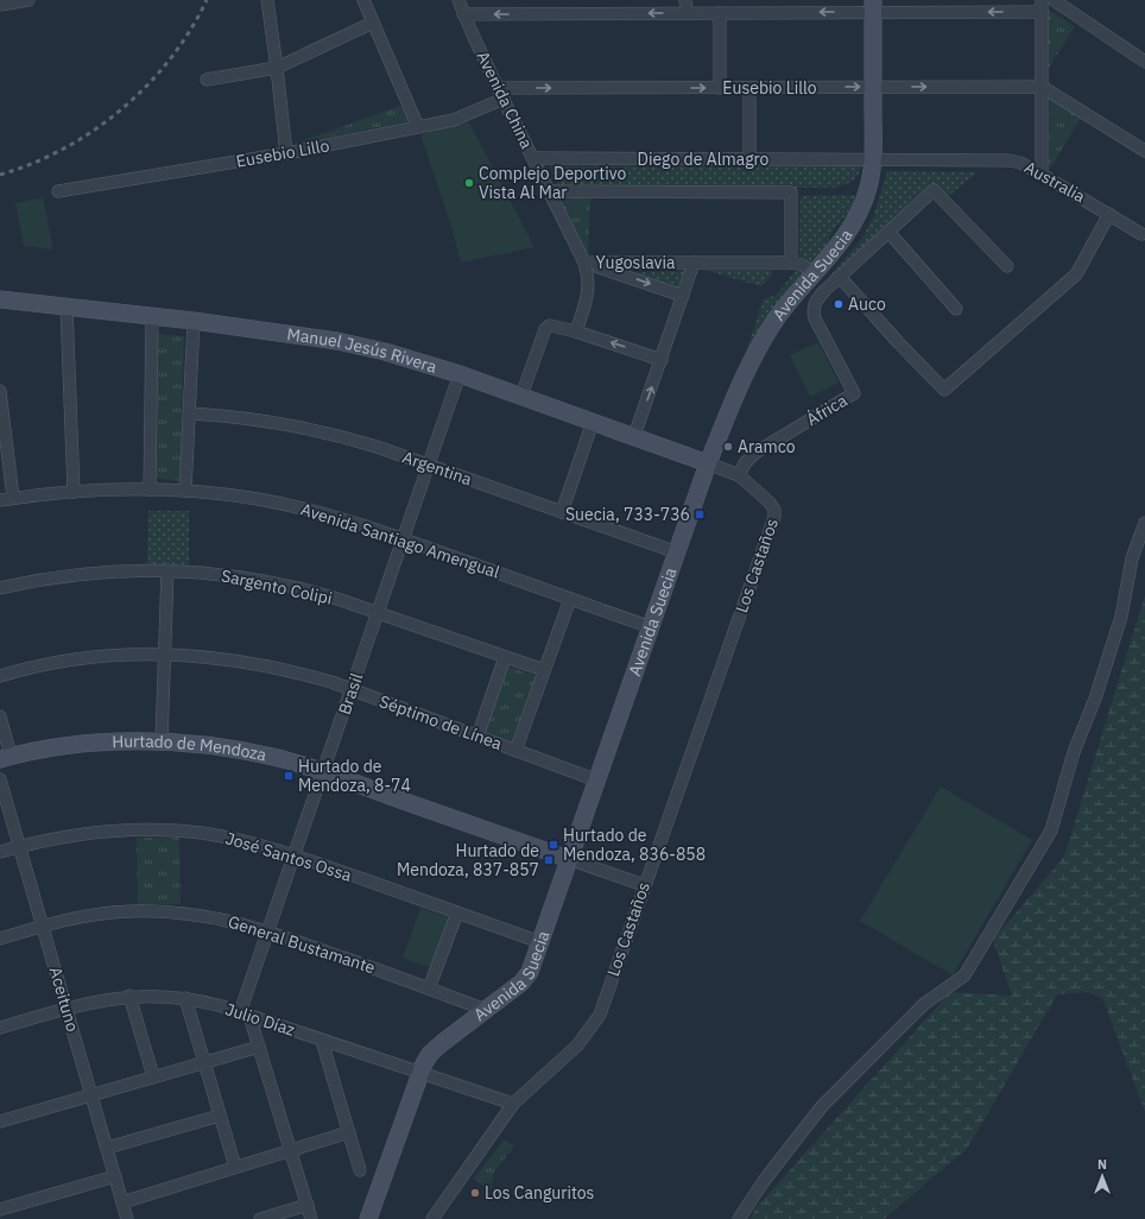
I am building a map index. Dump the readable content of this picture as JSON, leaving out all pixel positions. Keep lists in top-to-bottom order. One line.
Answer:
{"streets":{"main road":["Avenida Suecia","Manuel Jesús Rivera","Hurtado de Mendoza"],"street":["Eusebio Lillo","Avenida China","Diego de Almagro","Australia","Yugoslavia","África","Argentina","Avenida Santiago Amengual","Los Castaños","Sargento Colipi","Brasil","Séptimo de Línea","José Santos Ossa","General Bustamante","Aceituno","Julio Díaz"]},"crossings":[["Eusebio Lillo","Avenida China"],["Eusebio Lillo","Avenida Suecia"],["Avenida China","Diego de Almagro"],["Avenida China","Yugoslavia"],["Diego de Almagro","Australia"],["Diego de Almagro","Avenida Suecia"],["Australia","Avenida Suecia"],["Yugoslavia","Avenida Suecia"],["Avenida Suecia","Manuel Jesús Rivera"],["Avenida Suecia","Argentina"],["Avenida Suecia","Avenida Santiago Amengual"],["Avenida Suecia","Los Castaños"],["Avenida Suecia","Séptimo de Línea"],["Avenida Suecia","Hurtado de Mendoza"],["Avenida Suecia","José Santos Ossa"],["Avenida Suecia","General Bustamante"],["Avenida Suecia","Julio Díaz"],["Manuel Jesús Rivera","Los Castaños"],["Manuel Jesús Rivera","Brasil"],["África","Los Castaños"],["Argentina","Brasil"],["Avenida Santiago Amengual","Brasil"],["Los Castaños","Hurtado de Mendoza"],["Los Castaños","Julio Díaz"],["Sargento Colipi","Brasil"],["Brasil","Séptimo de Línea"],["Brasil","Hurtado de Mendoza"],["Brasil","José Santos Ossa"],["Brasil","General Bustamante"],["Brasil","Julio Díaz"],["José Santos Ossa","Aceituno"],["General Bustamante","Aceituno"],["Aceituno","Julio Díaz"]],"places":{"other":["Complejo Deportivo Vista Al Mar","Auco","Aramco","Los Canguritos"],"transit":["Suecia, 733-736","Hurtado de Mendoza, 8-74","Hurtado de Mendoza, 836-858","Hurtado de Mendoza, 837-857"]},"north":"top"}
